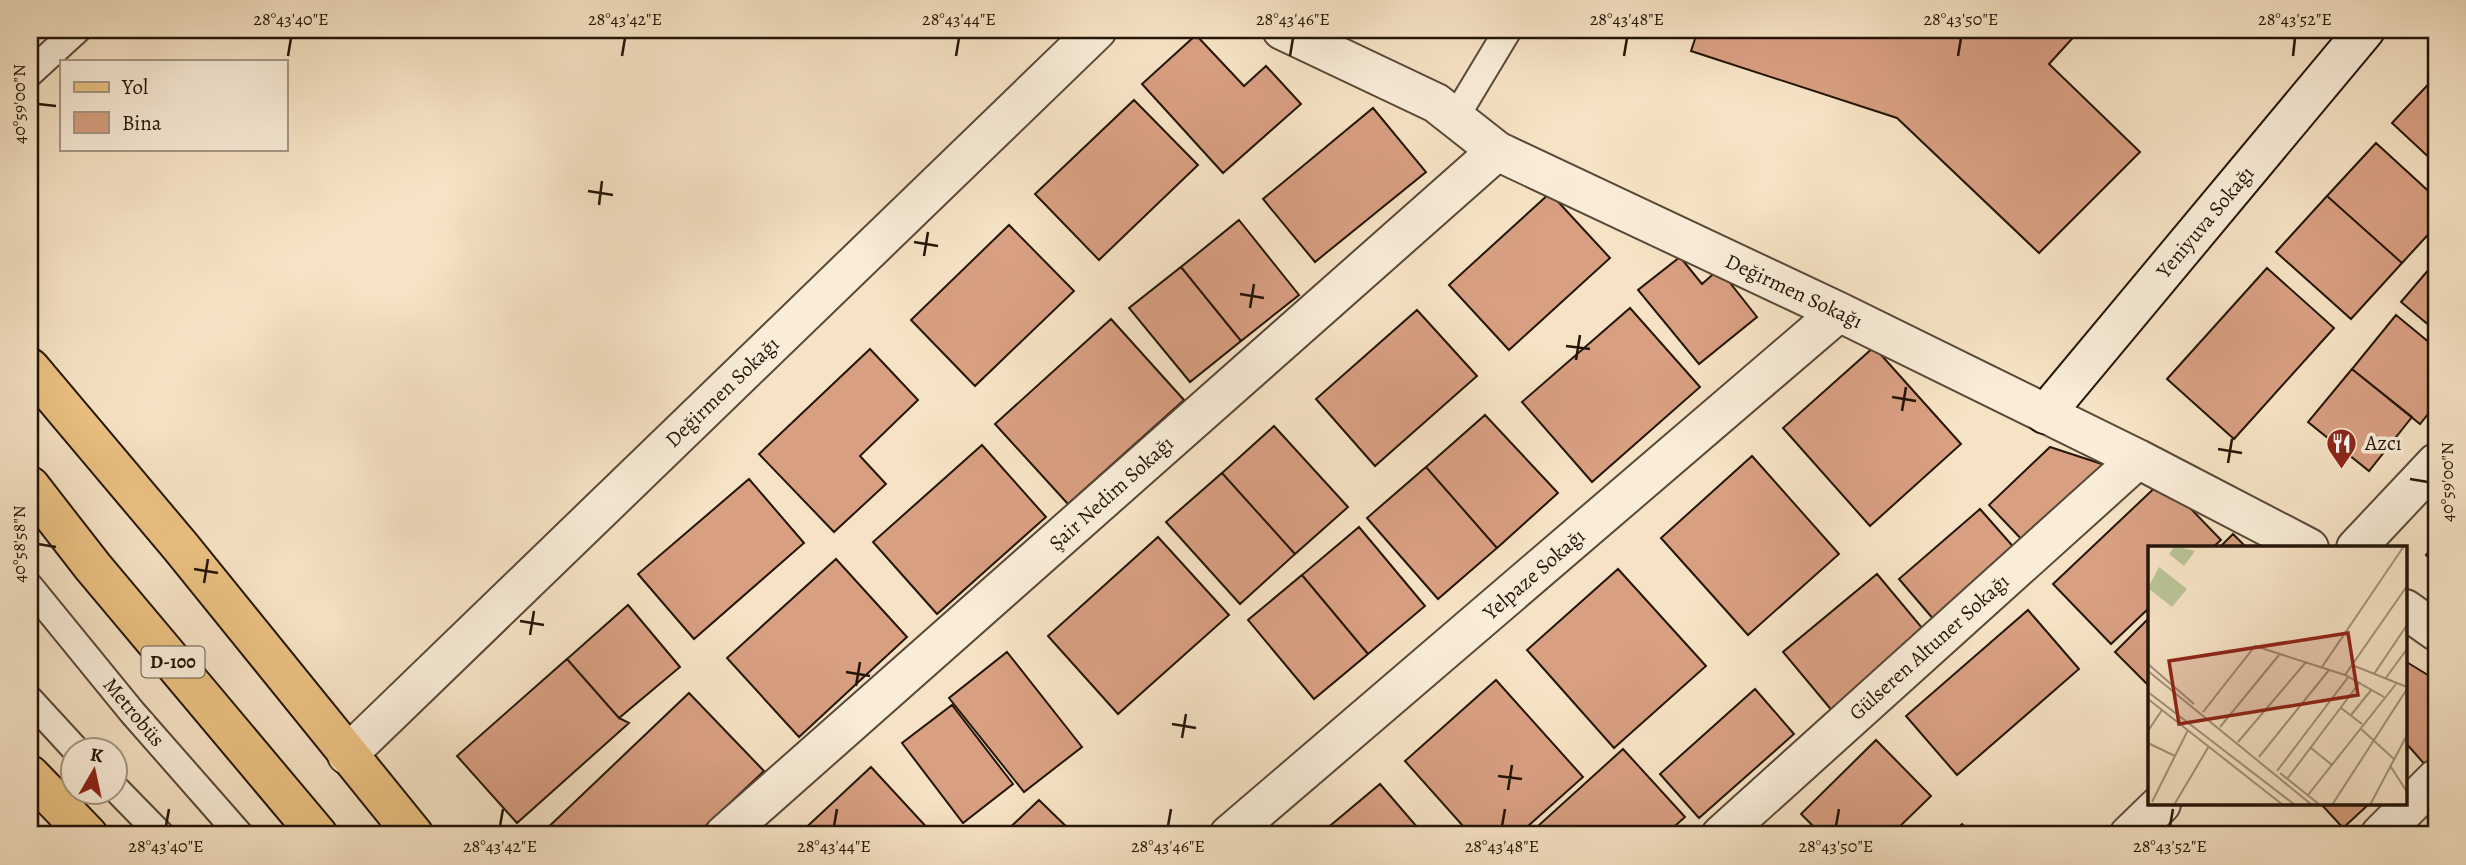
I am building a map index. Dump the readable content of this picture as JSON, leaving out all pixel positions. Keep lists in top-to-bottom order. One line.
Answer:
{"streets":{"main road":["D-100"],"street":["Yeniyuva Sokağı","Değirmen Sokağı","Şair Nedim Sokağı","Yelpaze Sokağı","Gülseren Altuner Sokağı"],"lane":["Metrobüs"]},"crossings":[["Yeniyuva Sokağı","Değirmen Sokağı"],["Değirmen Sokağı","Şair Nedim Sokağı"],["Değirmen Sokağı","Yelpaze Sokağı"],["Değirmen Sokağı","Gülseren Altuner Sokağı"]],"places":{"restaurant":["Azcı"]},"legend":["Yol","Bina"],"north":"top","coordinates":["28°43'40\"E","28°43'42\"E","28°43'44\"E","28°43'46\"E","28°43'48\"E","28°43'50\"E","28°43'52\"E","40°59'00\"N","40°58'58\"N"]}
